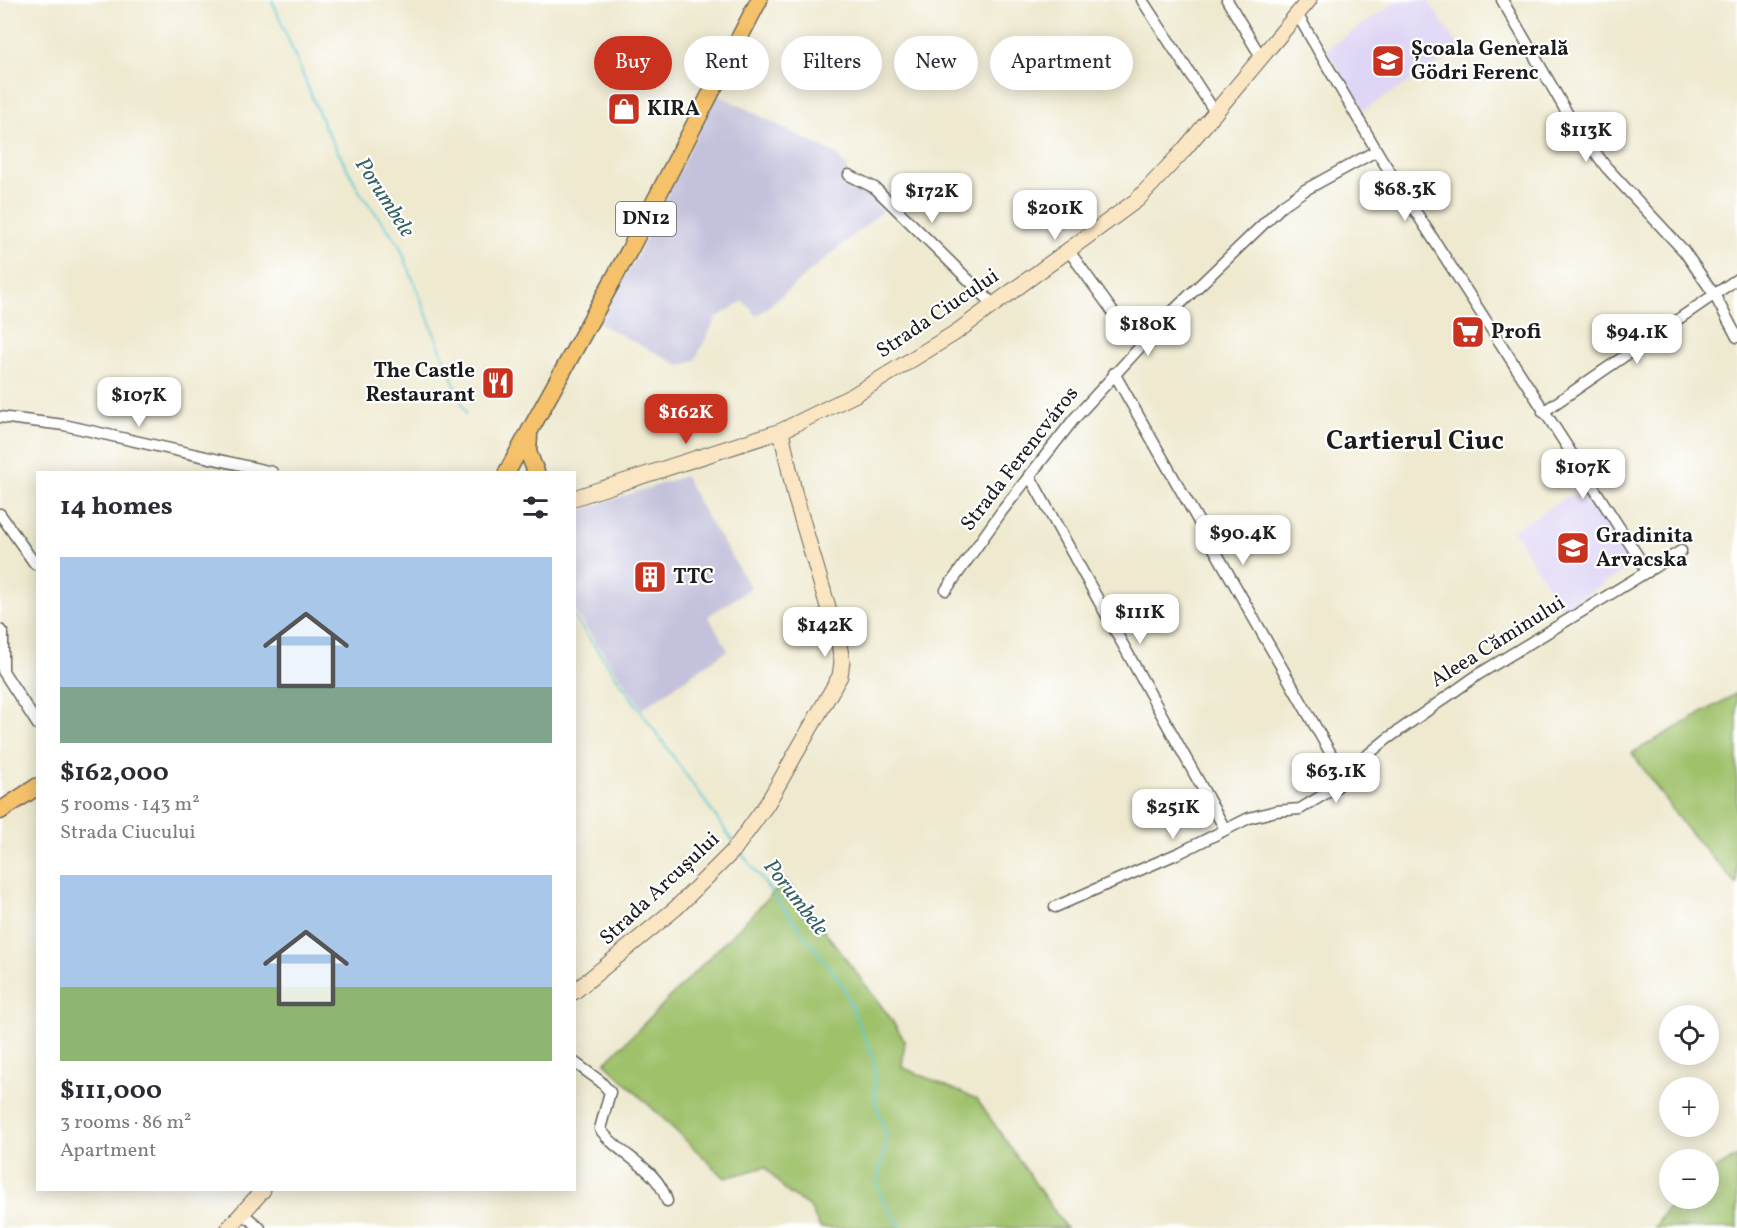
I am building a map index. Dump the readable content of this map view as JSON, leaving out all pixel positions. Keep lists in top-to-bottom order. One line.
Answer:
{"streets":{"main road":["DN12","Strada Ciucului","Strada Arcușului"],"street":["Strada Ferencváros","Aleea Căminului"]},"crossings":[["Strada Ciucului","Strada Arcușului"]],"districts":["Cartierul Ciuc"],"water":["Porumbele"],"places":{"school or university":["Școala Generală Gödri Ferenc","Gradinita Arvacska"],"shop":["KIRA"],"supermarket":["Profi"],"restaurant":["The Castle Restaurant"],"building":["TTC"]},"page":{"chip":["Buy","Rent","Filters","New","Apartment"],"price":["$113K","$68.3K","$172K","$201K","$180K","$94.1K","$107K","$162K","$107K","$90.4K","$111K","$142K","$63.1K","$251K"],"heading":"14 homes","list":[{"name":"$162,000","note":"5 rooms · 143 m² · Strada Ciucului"},{"name":"$111,000","note":"3 rooms · 86 m² · Apartment"}],"map_buttons":["+","−"]}}
